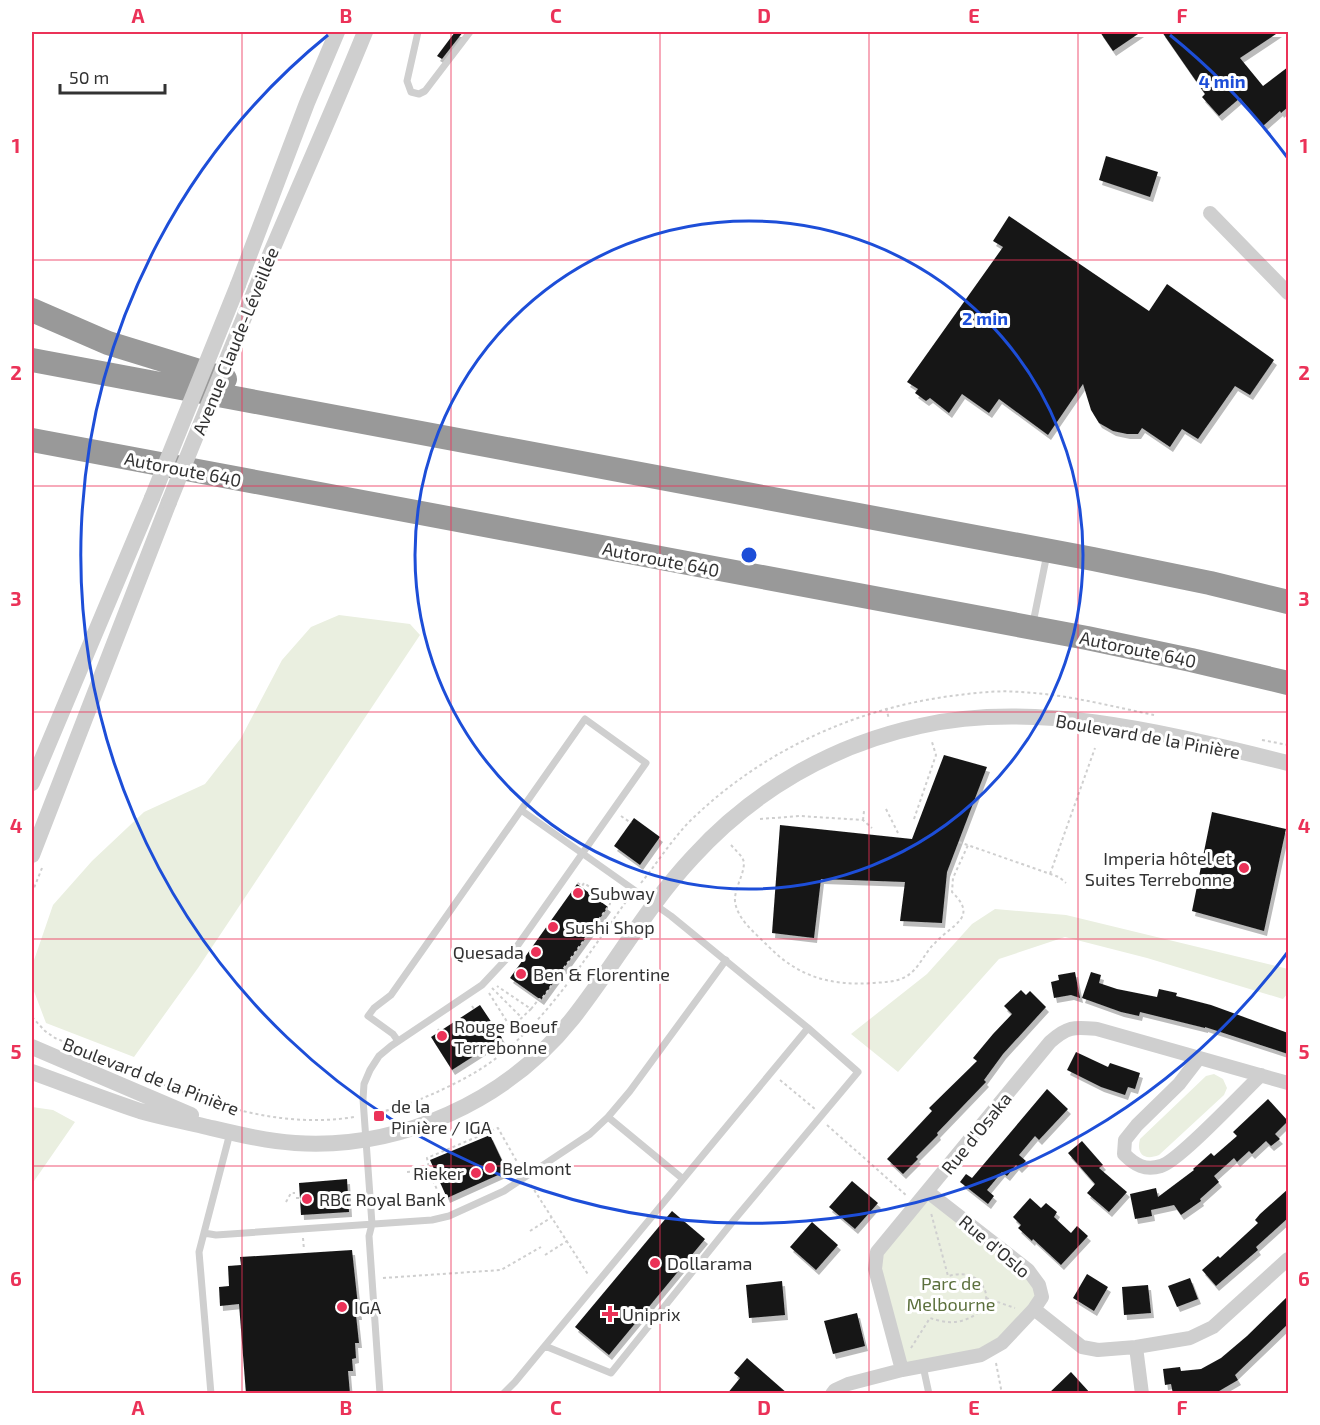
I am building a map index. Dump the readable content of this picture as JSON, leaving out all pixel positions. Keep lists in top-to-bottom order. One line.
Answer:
{"streets":{"highway":["Autoroute 640"],"street":["Avenue Claude-Léveillée","Boulevard de la Pinière","Rue d'Osaka","Rue d'Oslo"]},"crossings":[["Rue d'Osaka","Rue d'Oslo"]],"parks":["Parc de Melbourne"],"places":{"other":["Imperia hôtel et Suites Terrebonne","Subway","Sushi Shop","Quesada","Ben & Florentine","Rouge Boeuf Terrebonne","Belmont","Rieker","RBC Royal Bank","Dollarama","IGA"],"transit":["de la Pinière / IGA"],"health":["Uniprix"]},"scale_bar":"50 m","grid":{"columns":["A","B","C","D","E","F"],"rows":["1","2","3","4","5","6"]},"rings":["4 min","2 min"]}
